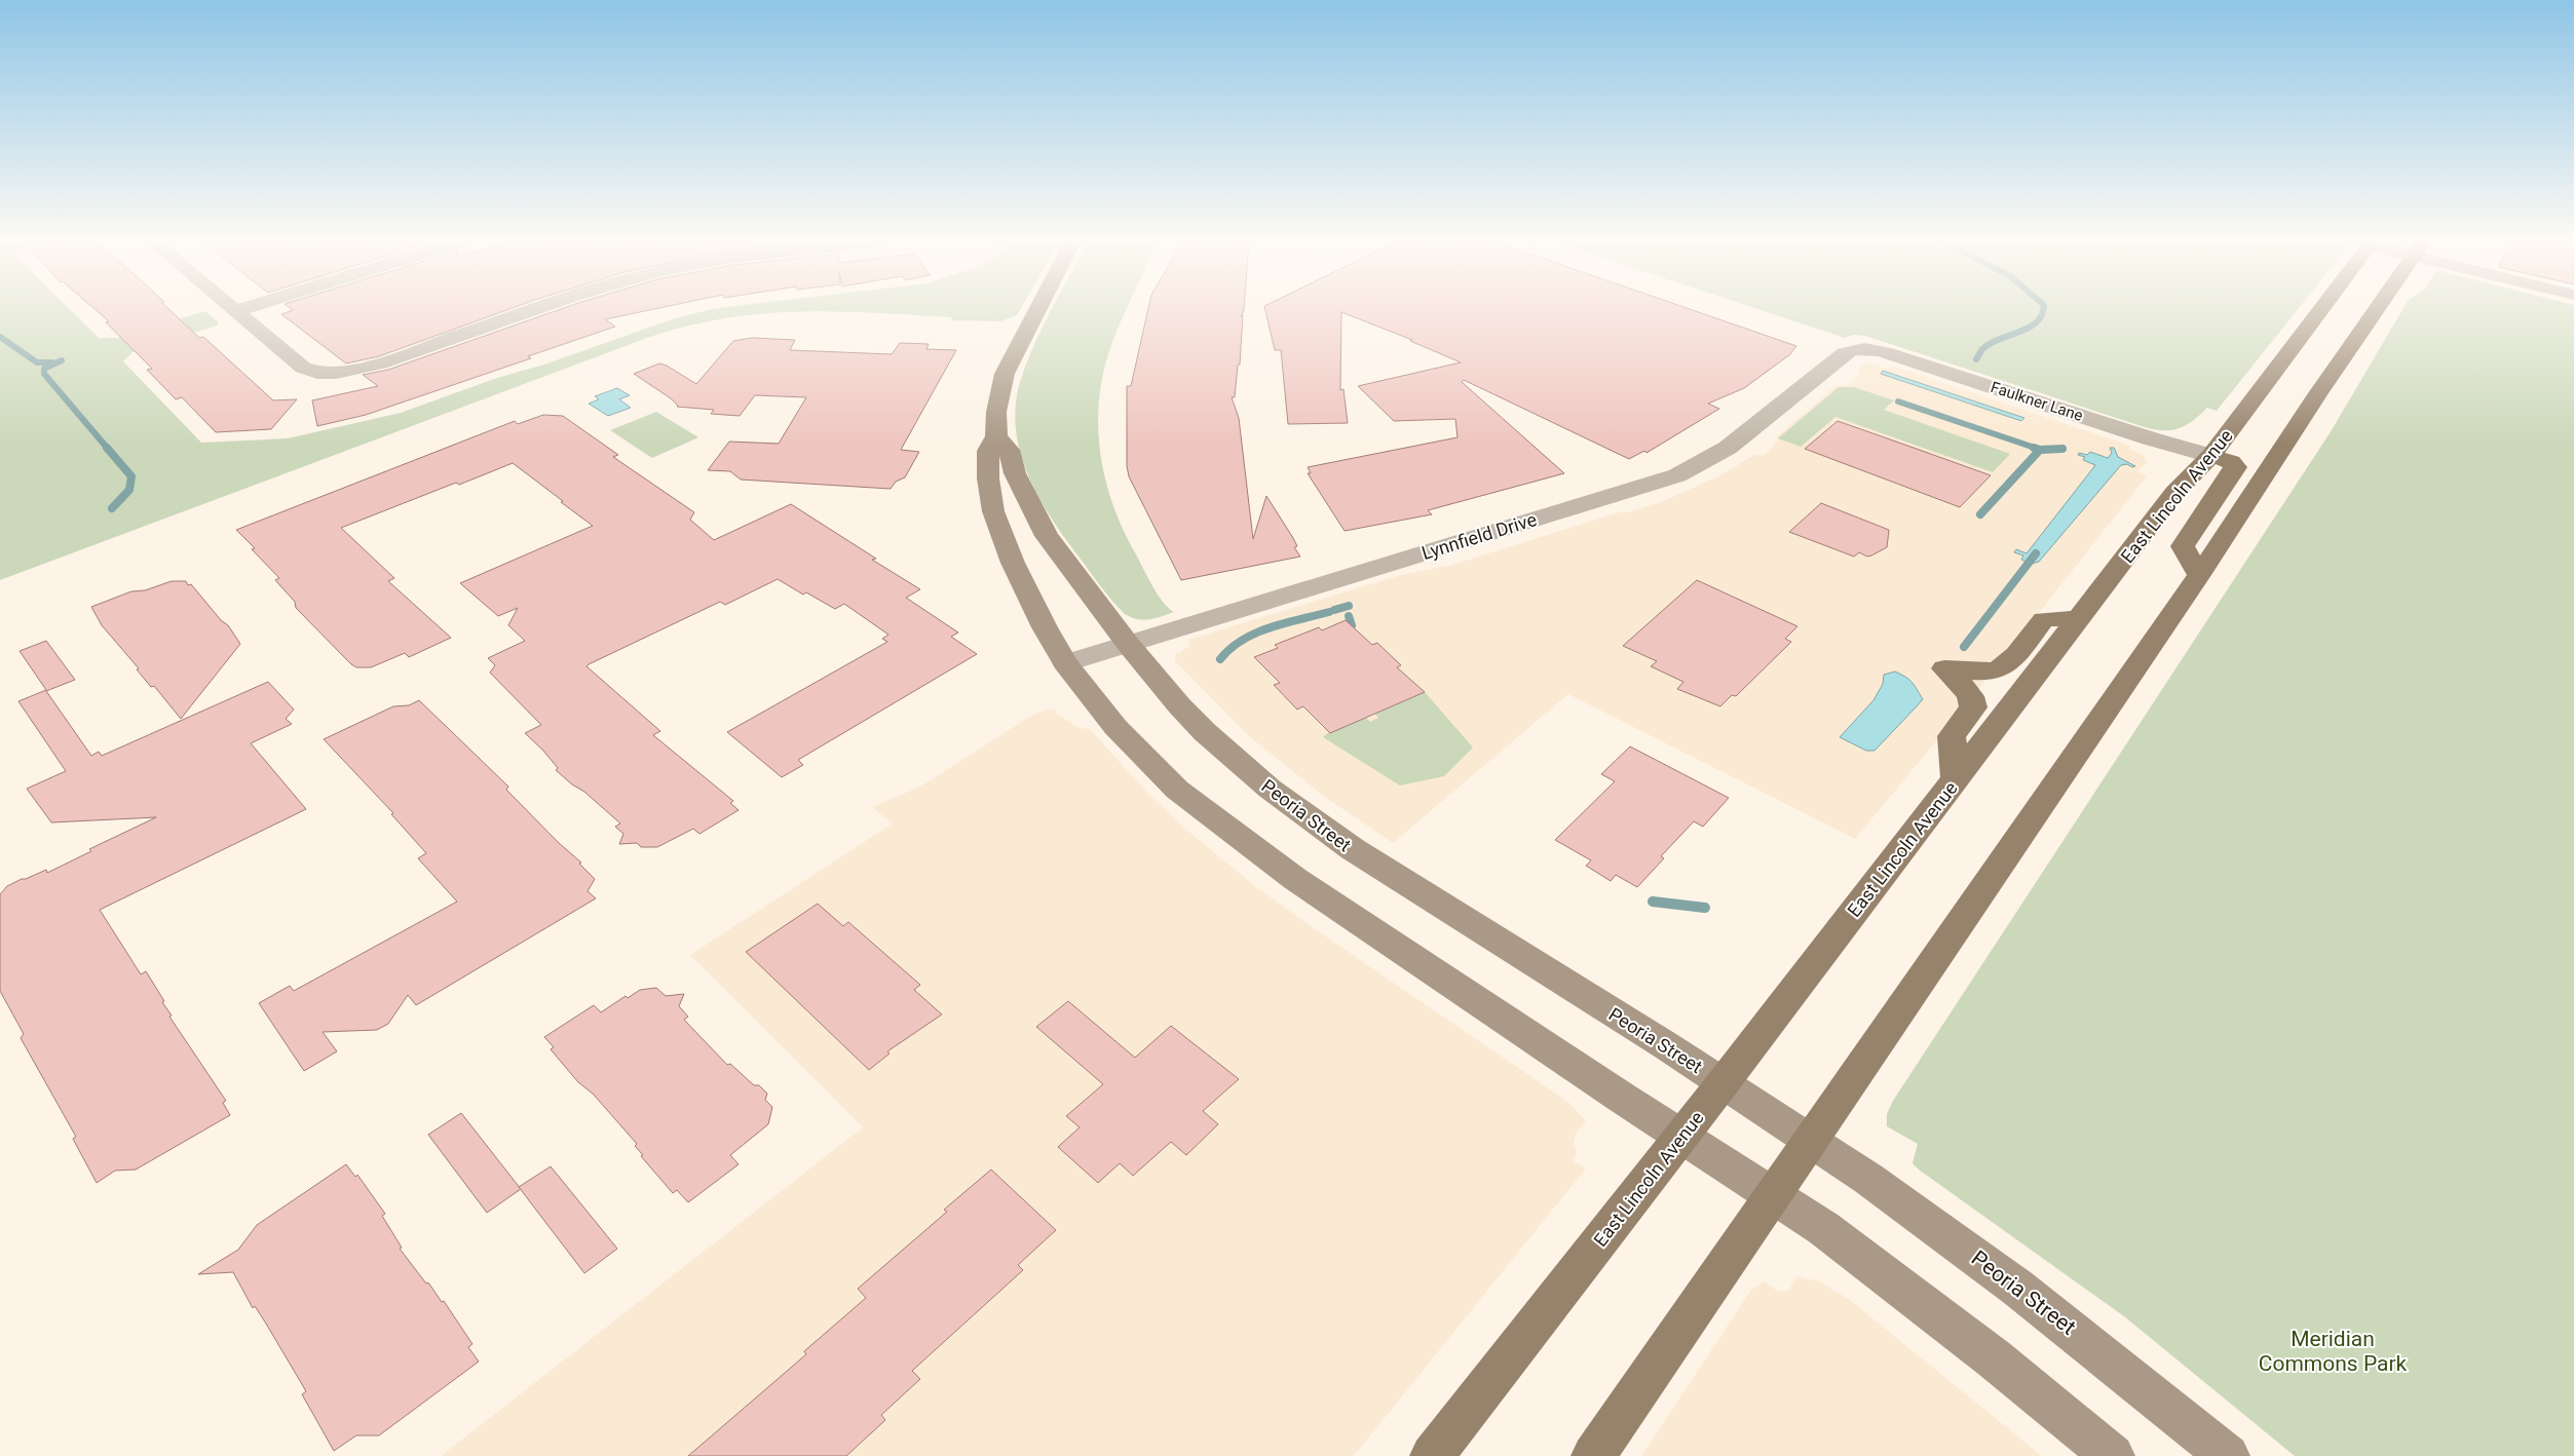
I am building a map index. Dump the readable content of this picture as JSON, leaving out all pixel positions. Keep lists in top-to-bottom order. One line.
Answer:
{"streets":{"main road":["East Lincoln Avenue","Peoria Street"],"street":["Faulkner Lane","Lynnfield Drive"]},"crossings":[["Faulkner Lane","East Lincoln Avenue"],["Faulkner Lane","Lynnfield Drive"],["East Lincoln Avenue","Peoria Street"],["Lynnfield Drive","Peoria Street"]],"parks":["Meridian Commons Park"]}
